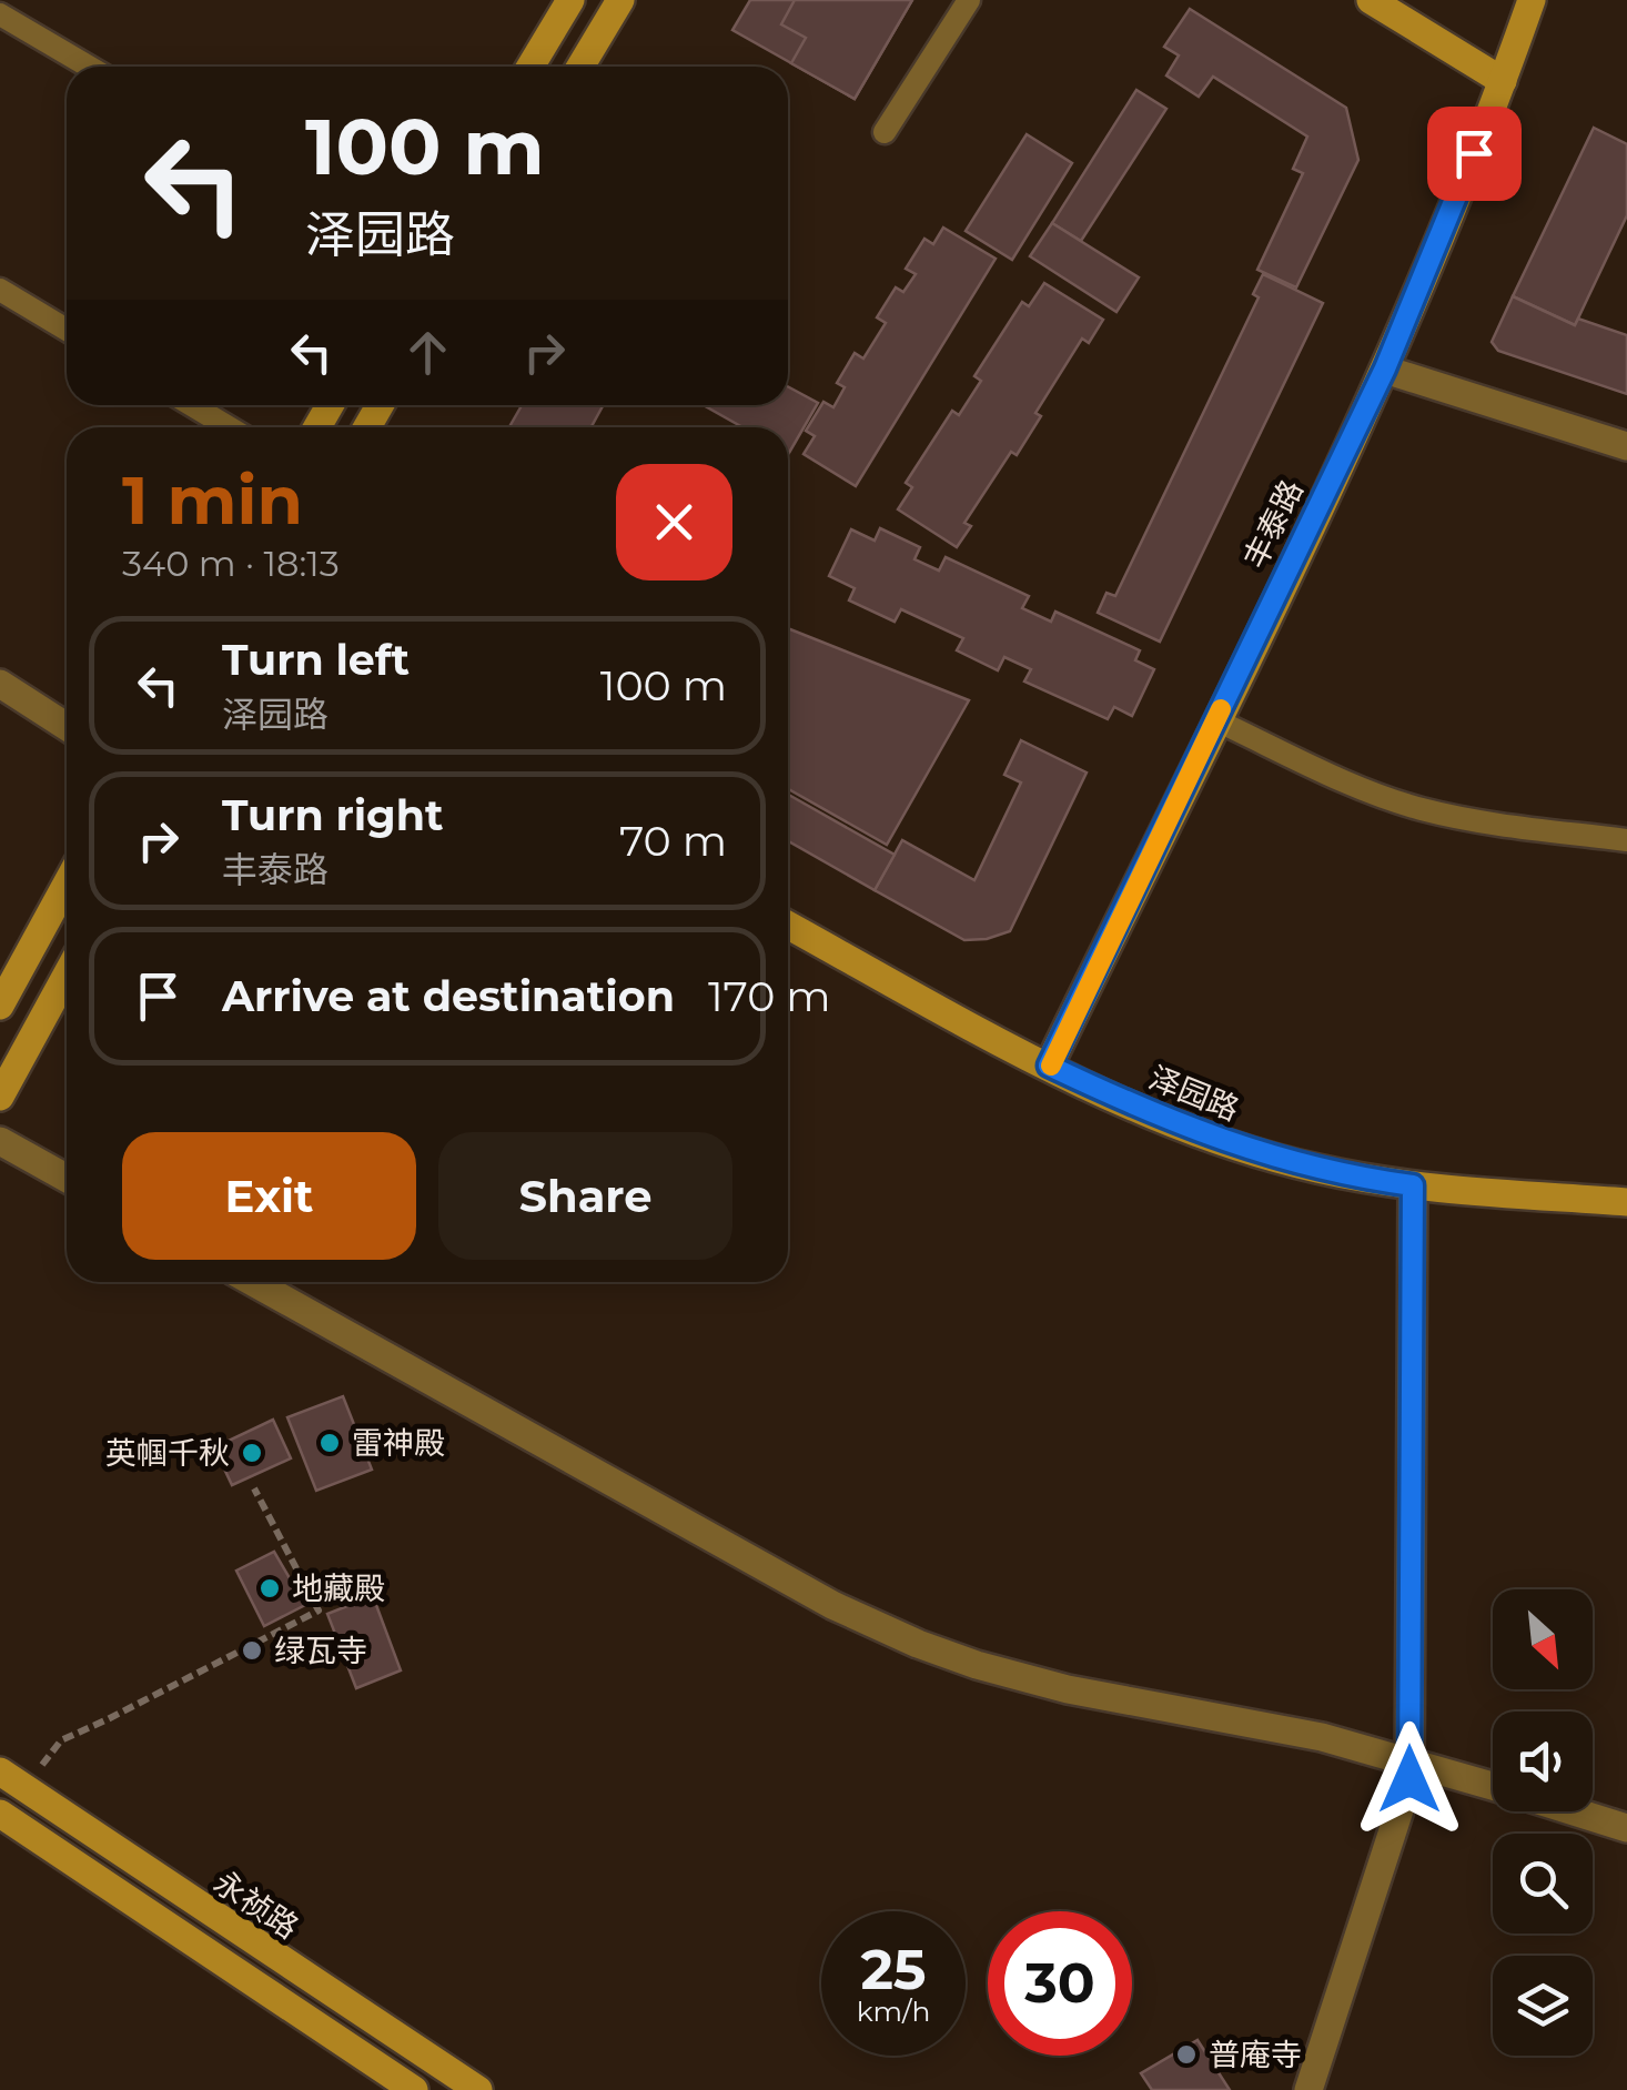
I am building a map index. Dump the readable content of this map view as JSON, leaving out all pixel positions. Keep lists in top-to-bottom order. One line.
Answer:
{"streets":{"street":["丰泰路","泽园路","永祯路"]},"crossings":[["丰泰路","泽园路"]],"places":["雷神殿","英帼千秋","地藏殿","绿瓦寺","普庵寺"],"north":"bottom right","page":{"turn":["100 m","泽园路"],"heading":["1 min","340 m · 18:13"],"list":[{"name":"Turn left","note":"泽园路","value":"100 m"},{"name":"Turn right","note":"丰泰路","value":"70 m"},{"name":"Arrive at destination","value":"170 m"}],"buttons":["Exit","Share"],"speed":"25 km/h","limit":"30"}}
